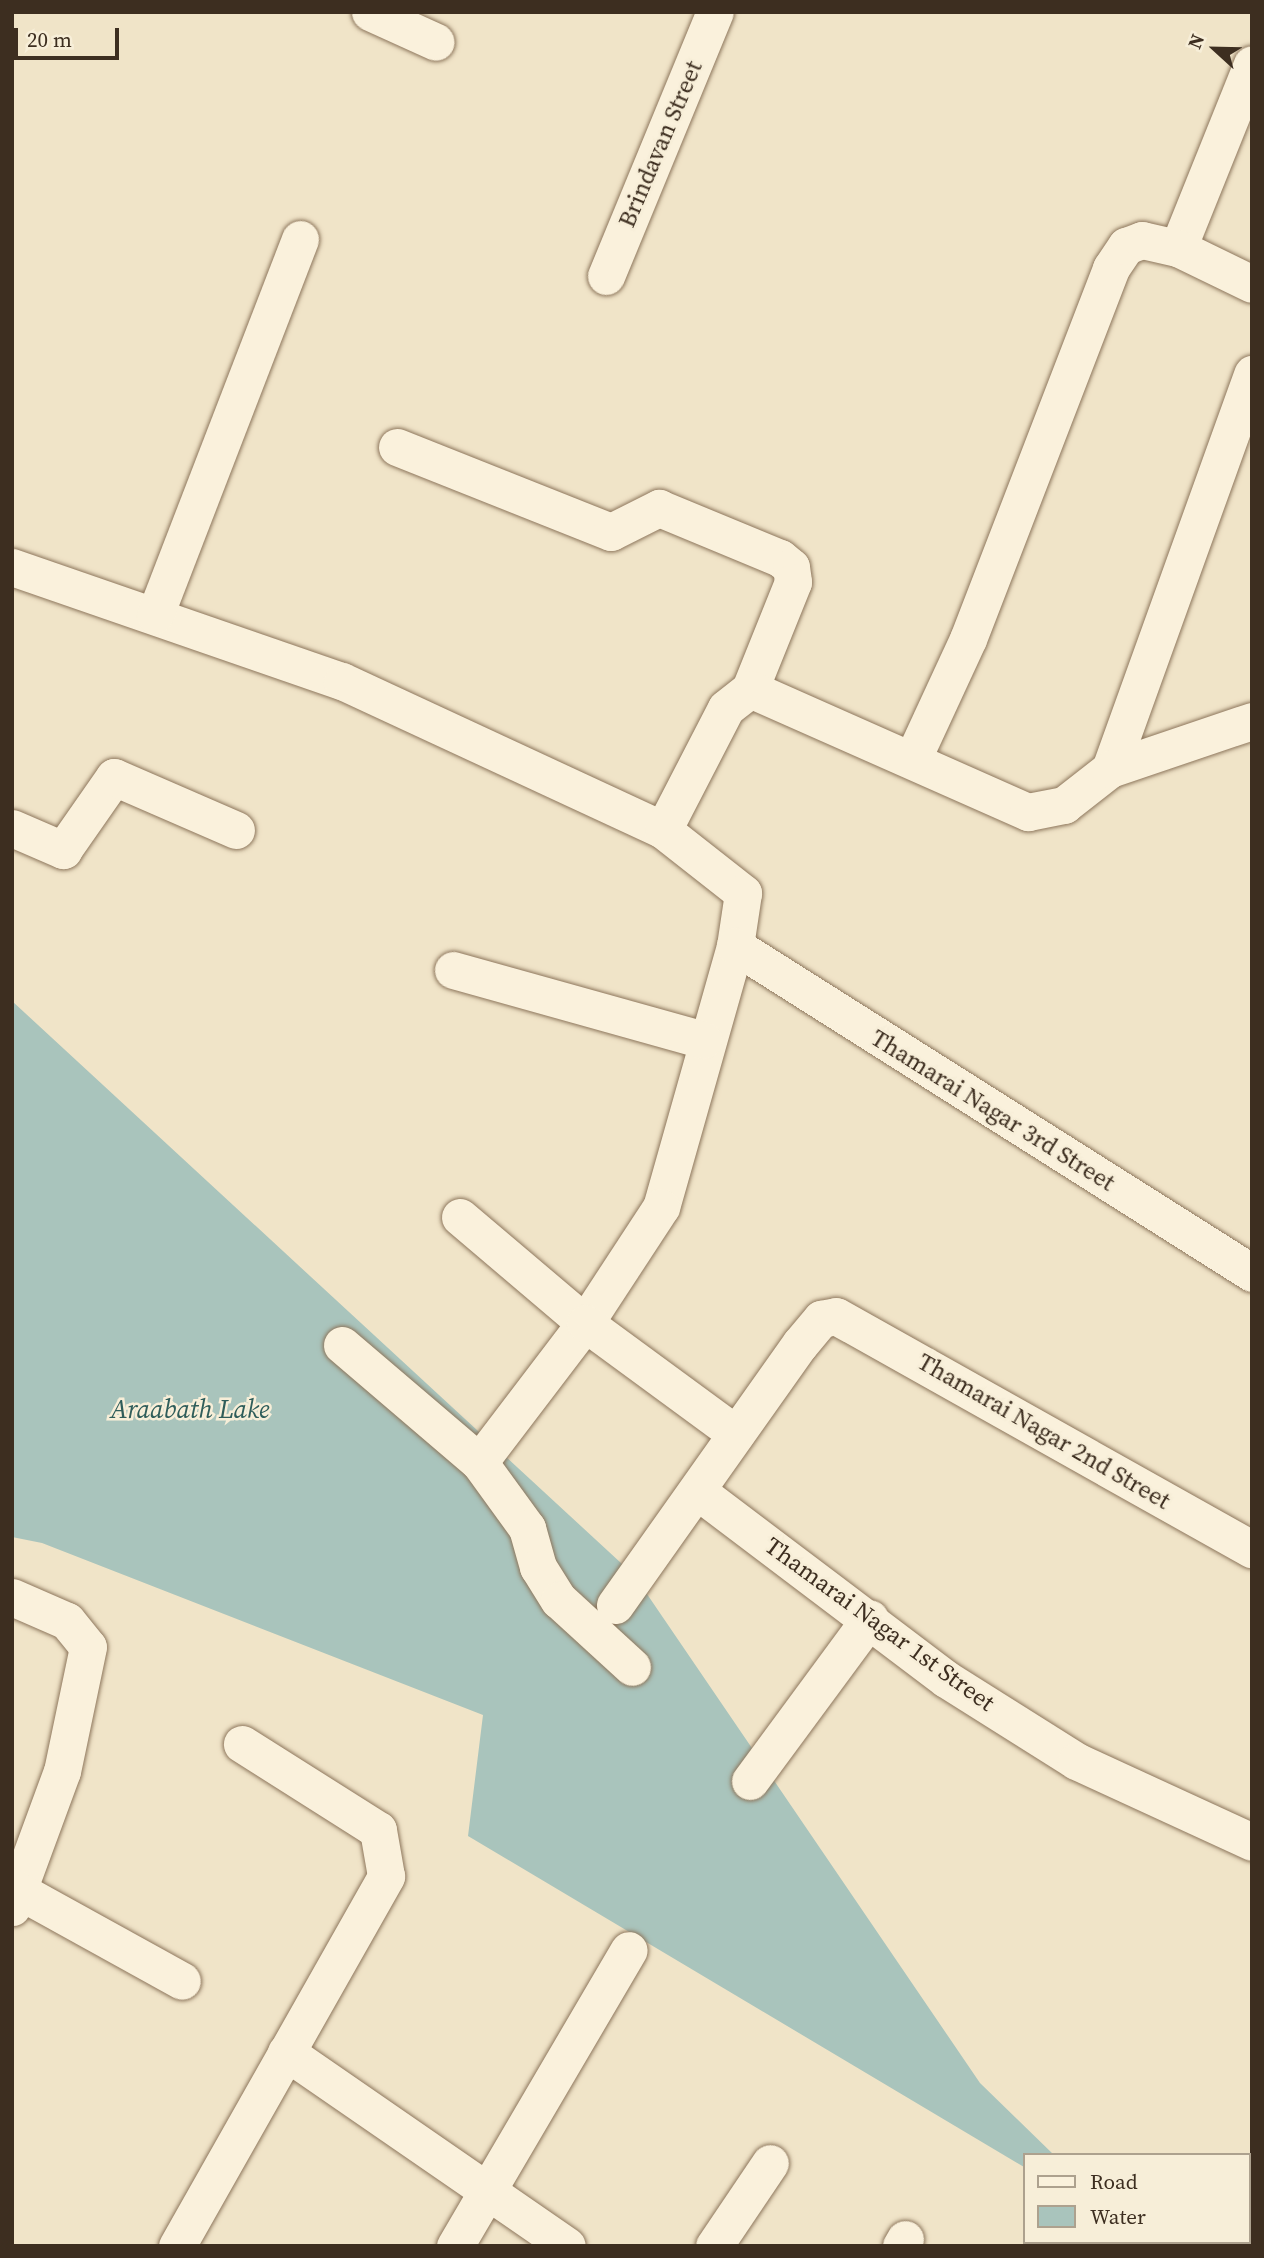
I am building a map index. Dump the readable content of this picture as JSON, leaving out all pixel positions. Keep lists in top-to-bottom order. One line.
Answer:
{"streets":{"street":["Brindavan Street","Thamarai Nagar 3rd Street","Thamarai Nagar 2nd Street","Thamarai Nagar 1st Street"]},"water":["Araabath Lake"],"legend":["Road","Water"],"scale_bar":"20 m","north":"left"}
